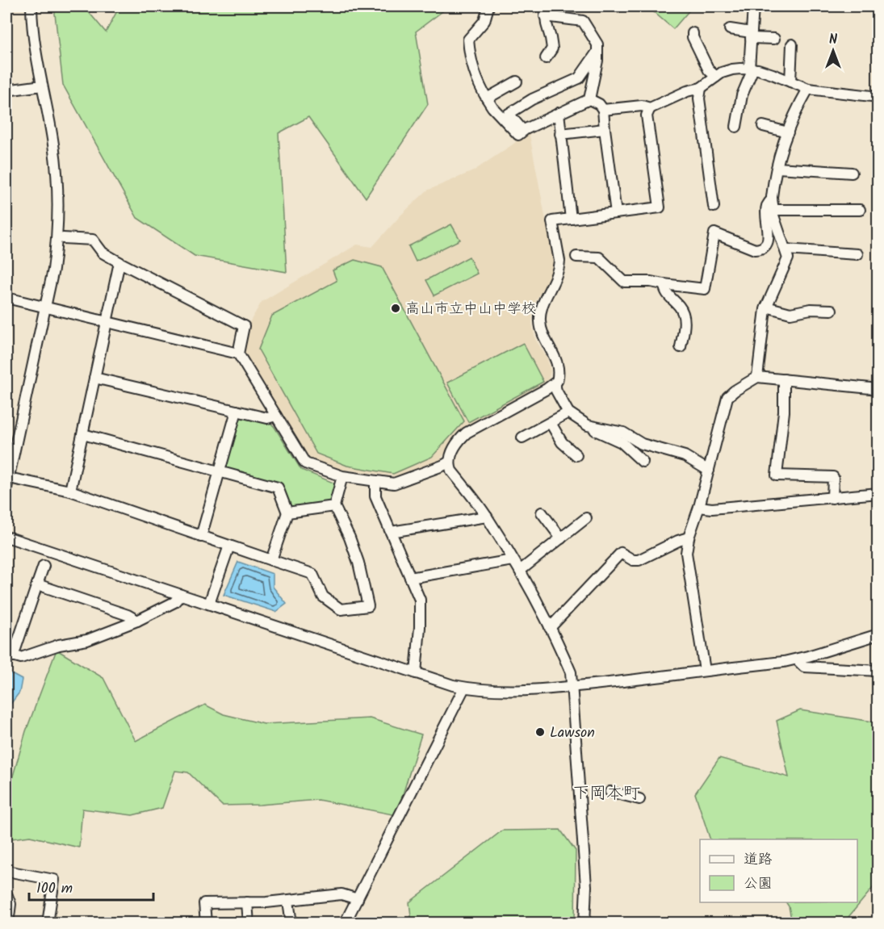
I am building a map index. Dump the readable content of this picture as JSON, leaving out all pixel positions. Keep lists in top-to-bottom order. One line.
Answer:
{"districts":["下岡本町"],"places":["高山市立中山中学校","Lawson"],"legend":["道路","公園"],"scale_bar":"100 m","north":"top"}
